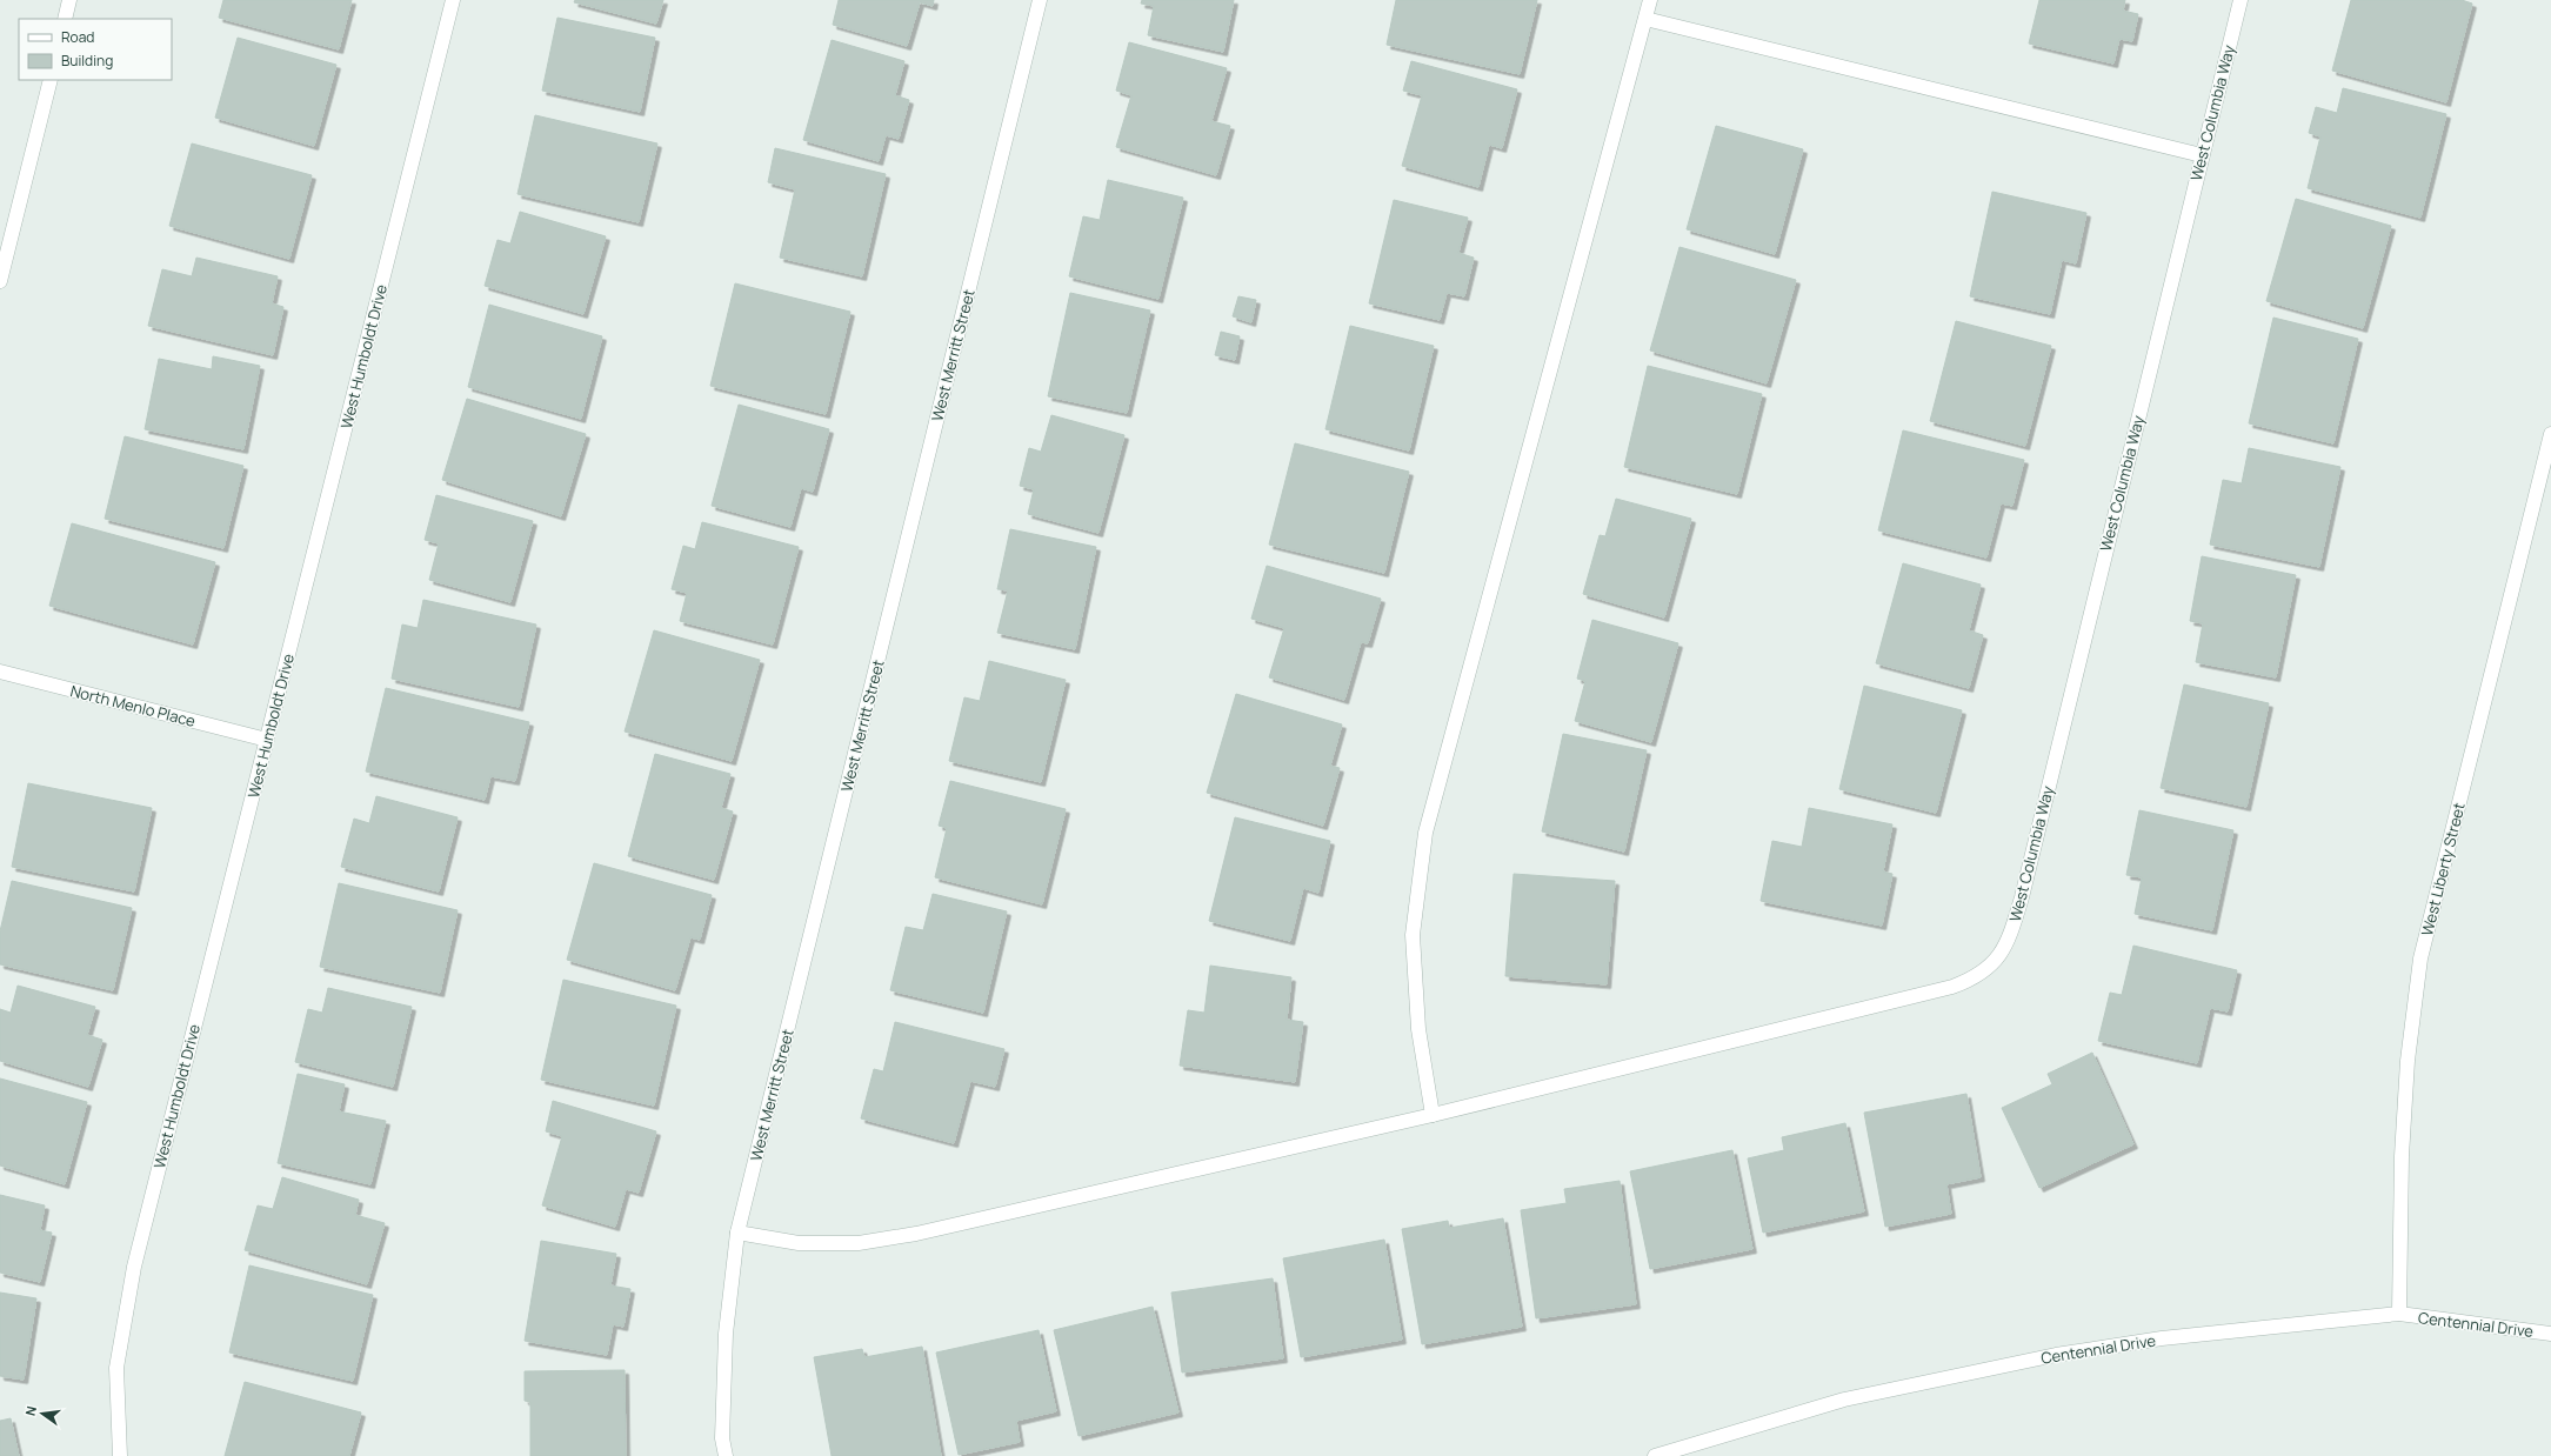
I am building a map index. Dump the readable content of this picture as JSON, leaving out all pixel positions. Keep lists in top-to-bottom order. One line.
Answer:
{"streets":{"street":["West Columbia Way","West Merritt Street","West Humboldt Drive","North Menlo Place","West Liberty Street","Centennial Drive"]},"crossings":[["West Humboldt Drive","North Menlo Place"],["West Liberty Street","Centennial Drive"]],"legend":["Road","Building"],"north":"left"}
